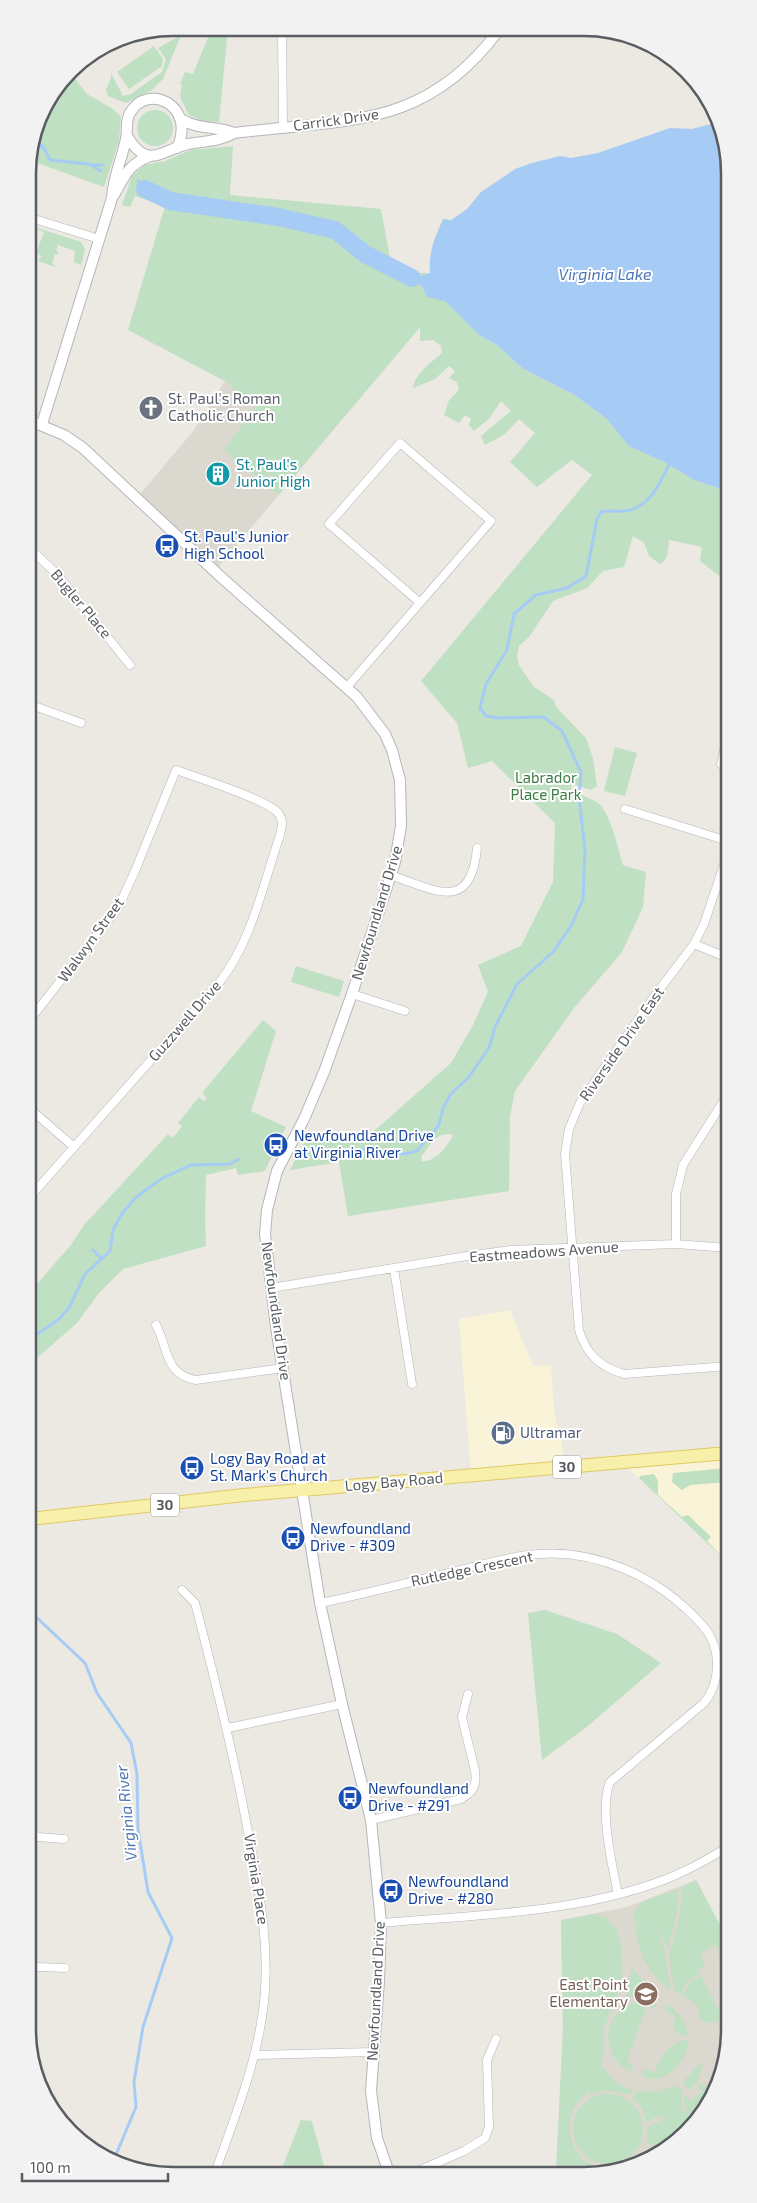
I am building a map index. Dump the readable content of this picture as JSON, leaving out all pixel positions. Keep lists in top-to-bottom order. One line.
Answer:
{"streets":{"main road":["30","Logy Bay Road"],"street":["Carrick Drive","Bugler Place","Newfoundland Drive","Walwyn Street","Guzzwell Drive","Riverside Drive East","Eastmeadows Avenue","Rutledge Crescent","Virginia Place"]},"crossings":[["Carrick Drive","Newfoundland Drive"],["Newfoundland Drive","Eastmeadows Avenue"],["Newfoundland Drive","Logy Bay Road"],["Newfoundland Drive","Rutledge Crescent"],["Walwyn Street","Guzzwell Drive"],["Riverside Drive East","Eastmeadows Avenue"]],"water":["Virginia Lake","Virginia River"],"parks":["Labrador Place Park"],"places":{"church":["St. Paul's Roman Catholic Church"],"building":["St. Paul's Junior High"],"bus stop":["St. Paul's Junior High School","Newfoundland Drive at Virginia River","Logy Bay Road at St. Mark's Church","Newfoundland Drive - #309","Newfoundland Drive - #291","Newfoundland Drive - #280"],"fuel station":["Ultramar"],"school or university":["East Point Elementary"]},"scale_bar":"100 m"}
